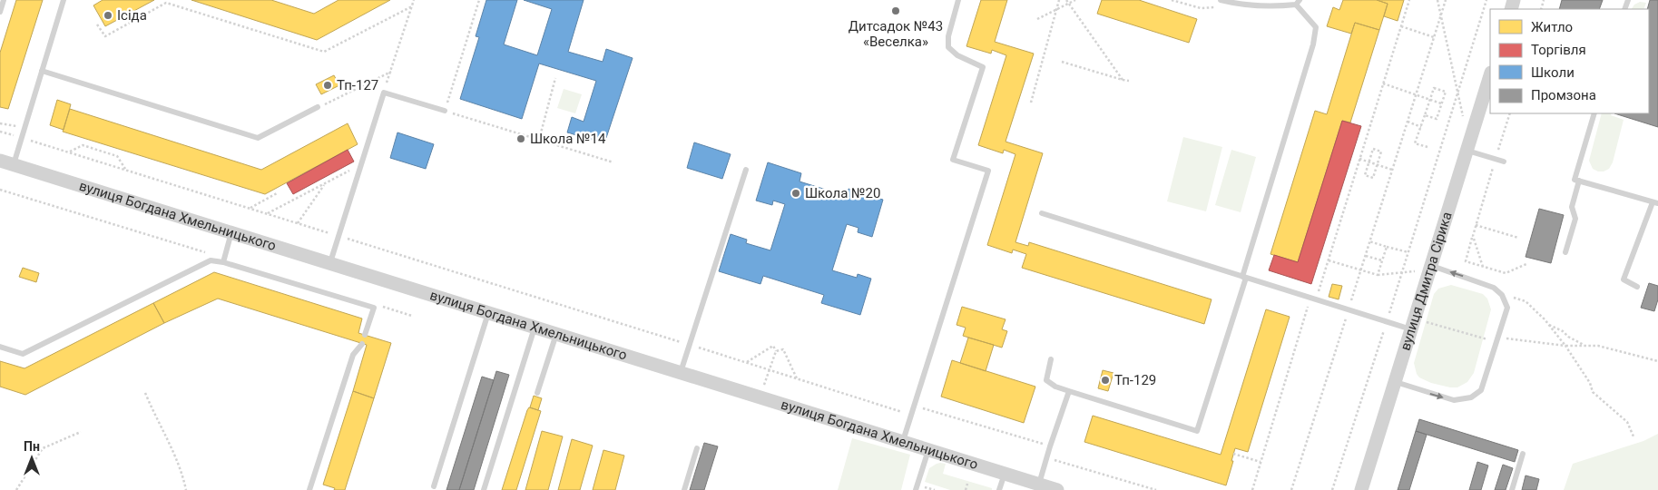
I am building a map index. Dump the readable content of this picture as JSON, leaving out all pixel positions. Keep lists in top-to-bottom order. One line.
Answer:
{"streets":{"street":["вулиця Богдана Хмельницького","вулиця Дмитра Сірика"]},"places":["Дитсадок №43 «Веселка»","Ісіда","Тп-127","Школа №14","Школа №20","Тп-129"],"legend":["Житло","Торгівля","Школи","Промзона"],"north":"top"}
